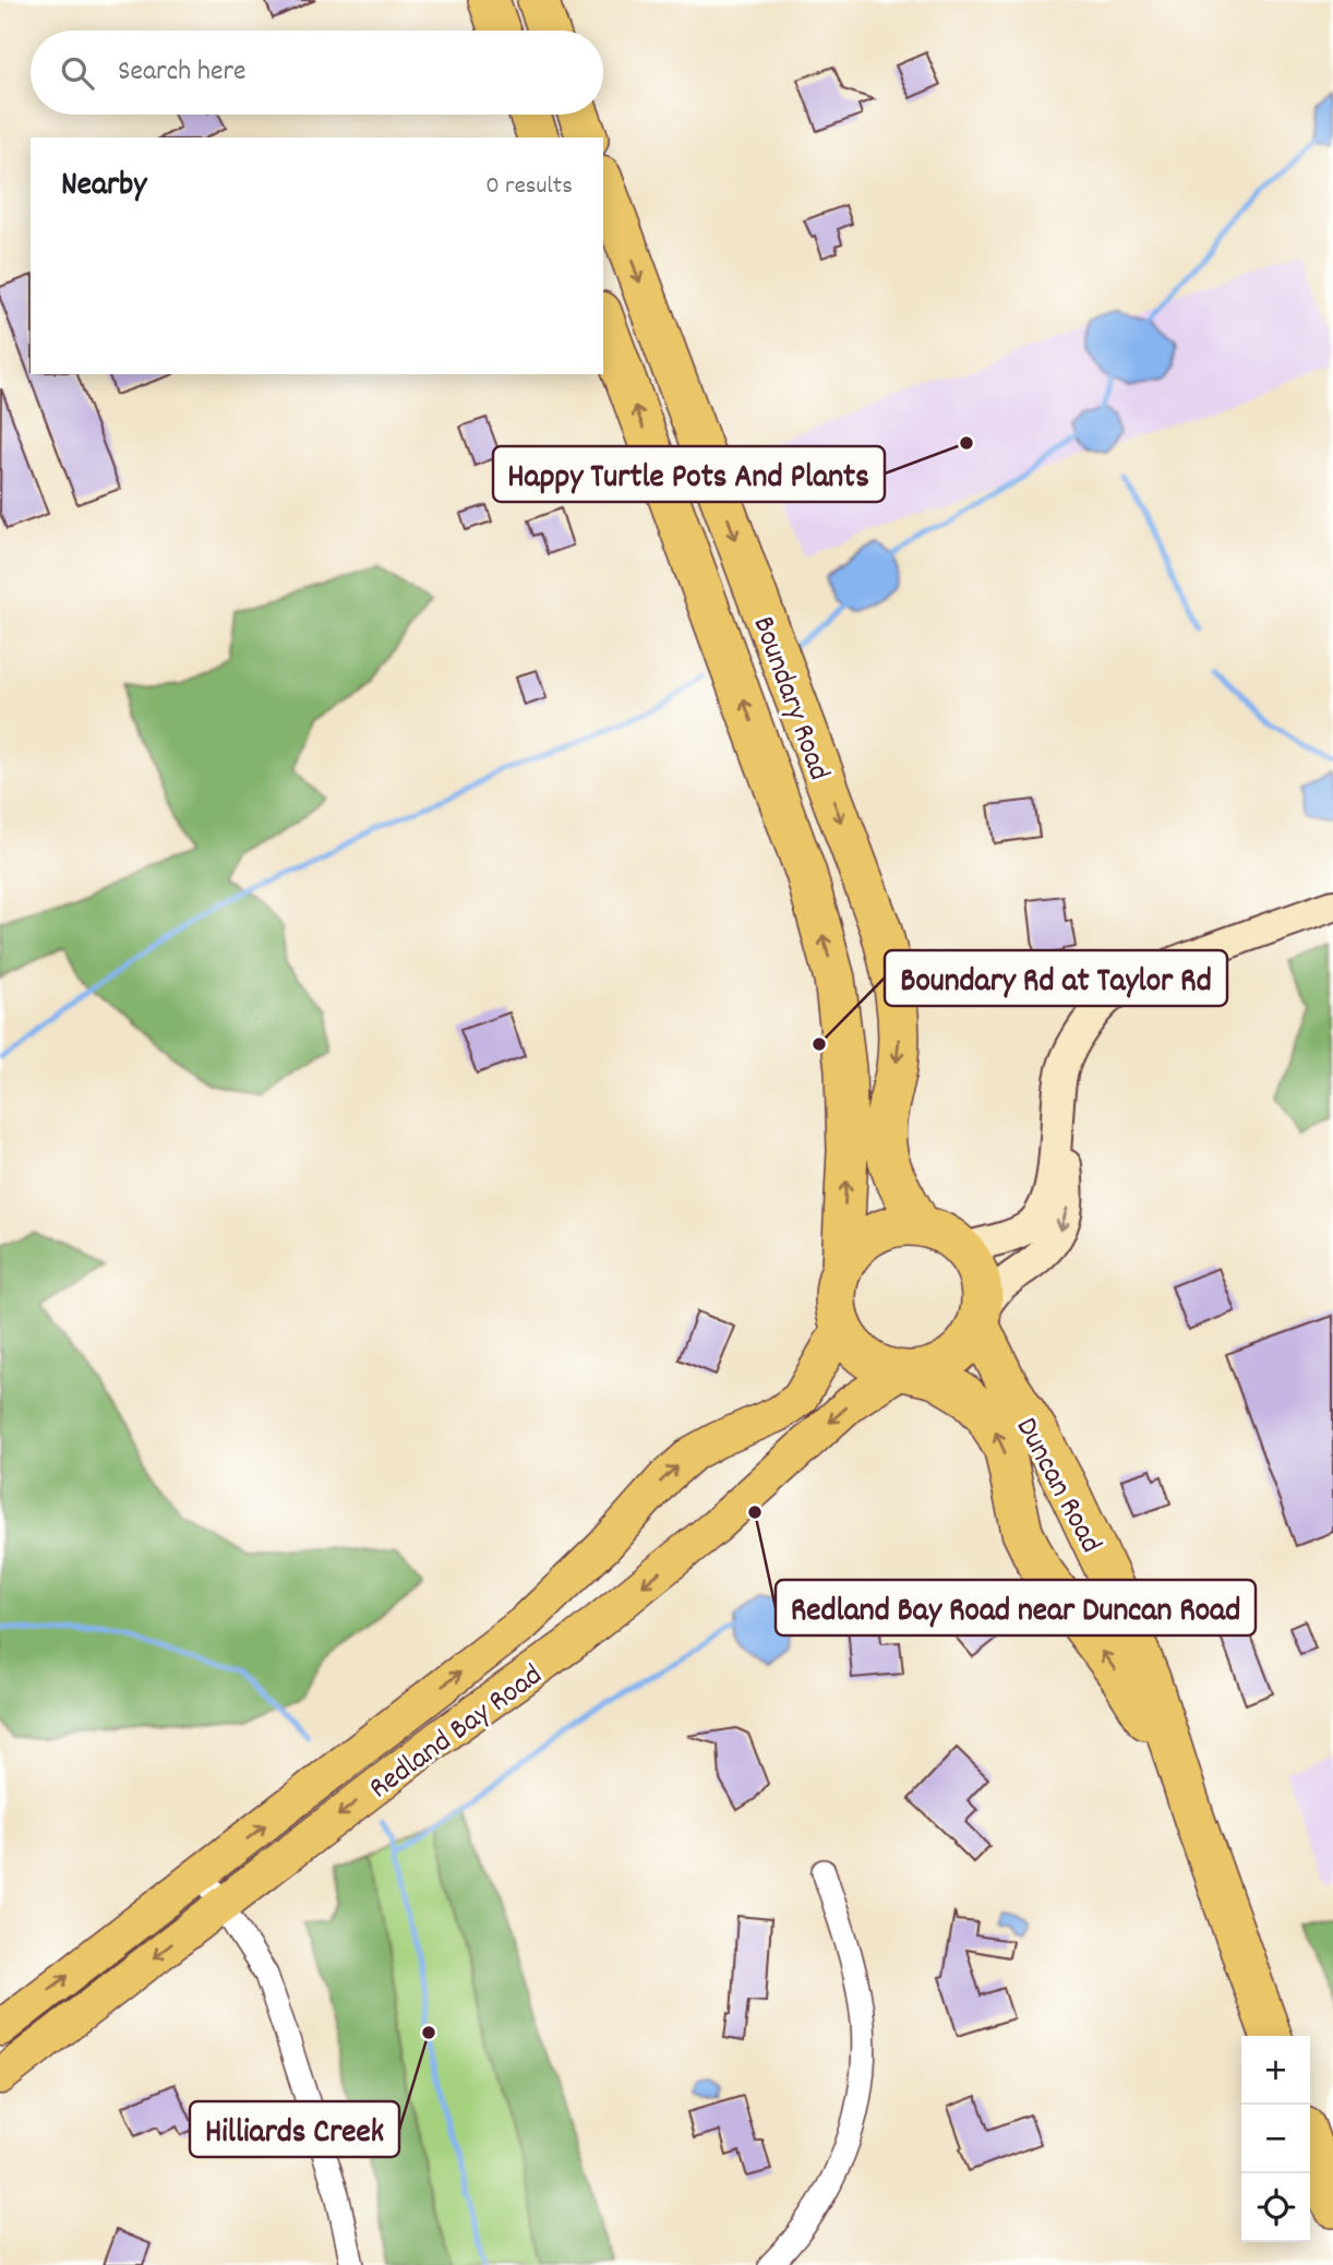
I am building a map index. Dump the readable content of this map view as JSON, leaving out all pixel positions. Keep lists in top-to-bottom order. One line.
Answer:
{"streets":{"highway":["Boundary Road","Duncan Road"],"main road":["Redland Bay Road"]},"crossings":[["Boundary Road","Duncan Road"],["Boundary Road","Redland Bay Road"],["Duncan Road","Redland Bay Road"]],"places":["Happy Turtle Pots And Plants","Boundary Rd at Taylor Rd","Redland Bay Road near Duncan Road","Hilliards Creek"],"page":{"search":"Search here","heading":["Nearby","0 results"],"map_buttons":["+","−"]}}
